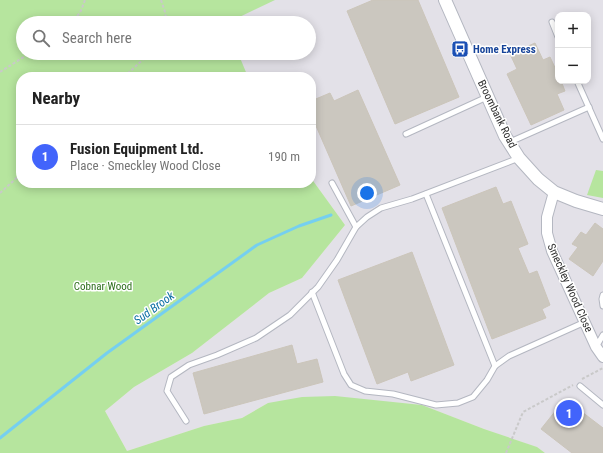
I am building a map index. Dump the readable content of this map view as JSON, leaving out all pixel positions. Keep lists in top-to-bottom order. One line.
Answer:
{"streets":{"street":["Broombank Road","Smeckley Wood Close"]},"crossings":[["Broombank Road","Smeckley Wood Close"]],"water":["Sud Brook"],"parks":["Cobnar Wood"],"places":{"bus stop":["Home Express"]},"page":{"map_buttons":["+","−"],"search":"Search here","heading":"Nearby","list":[{"mark":"1","name":"Fusion Equipment Ltd.","note":"Place · Smeckley Wood Close","value":"190 m"}],"pins":"1"}}
